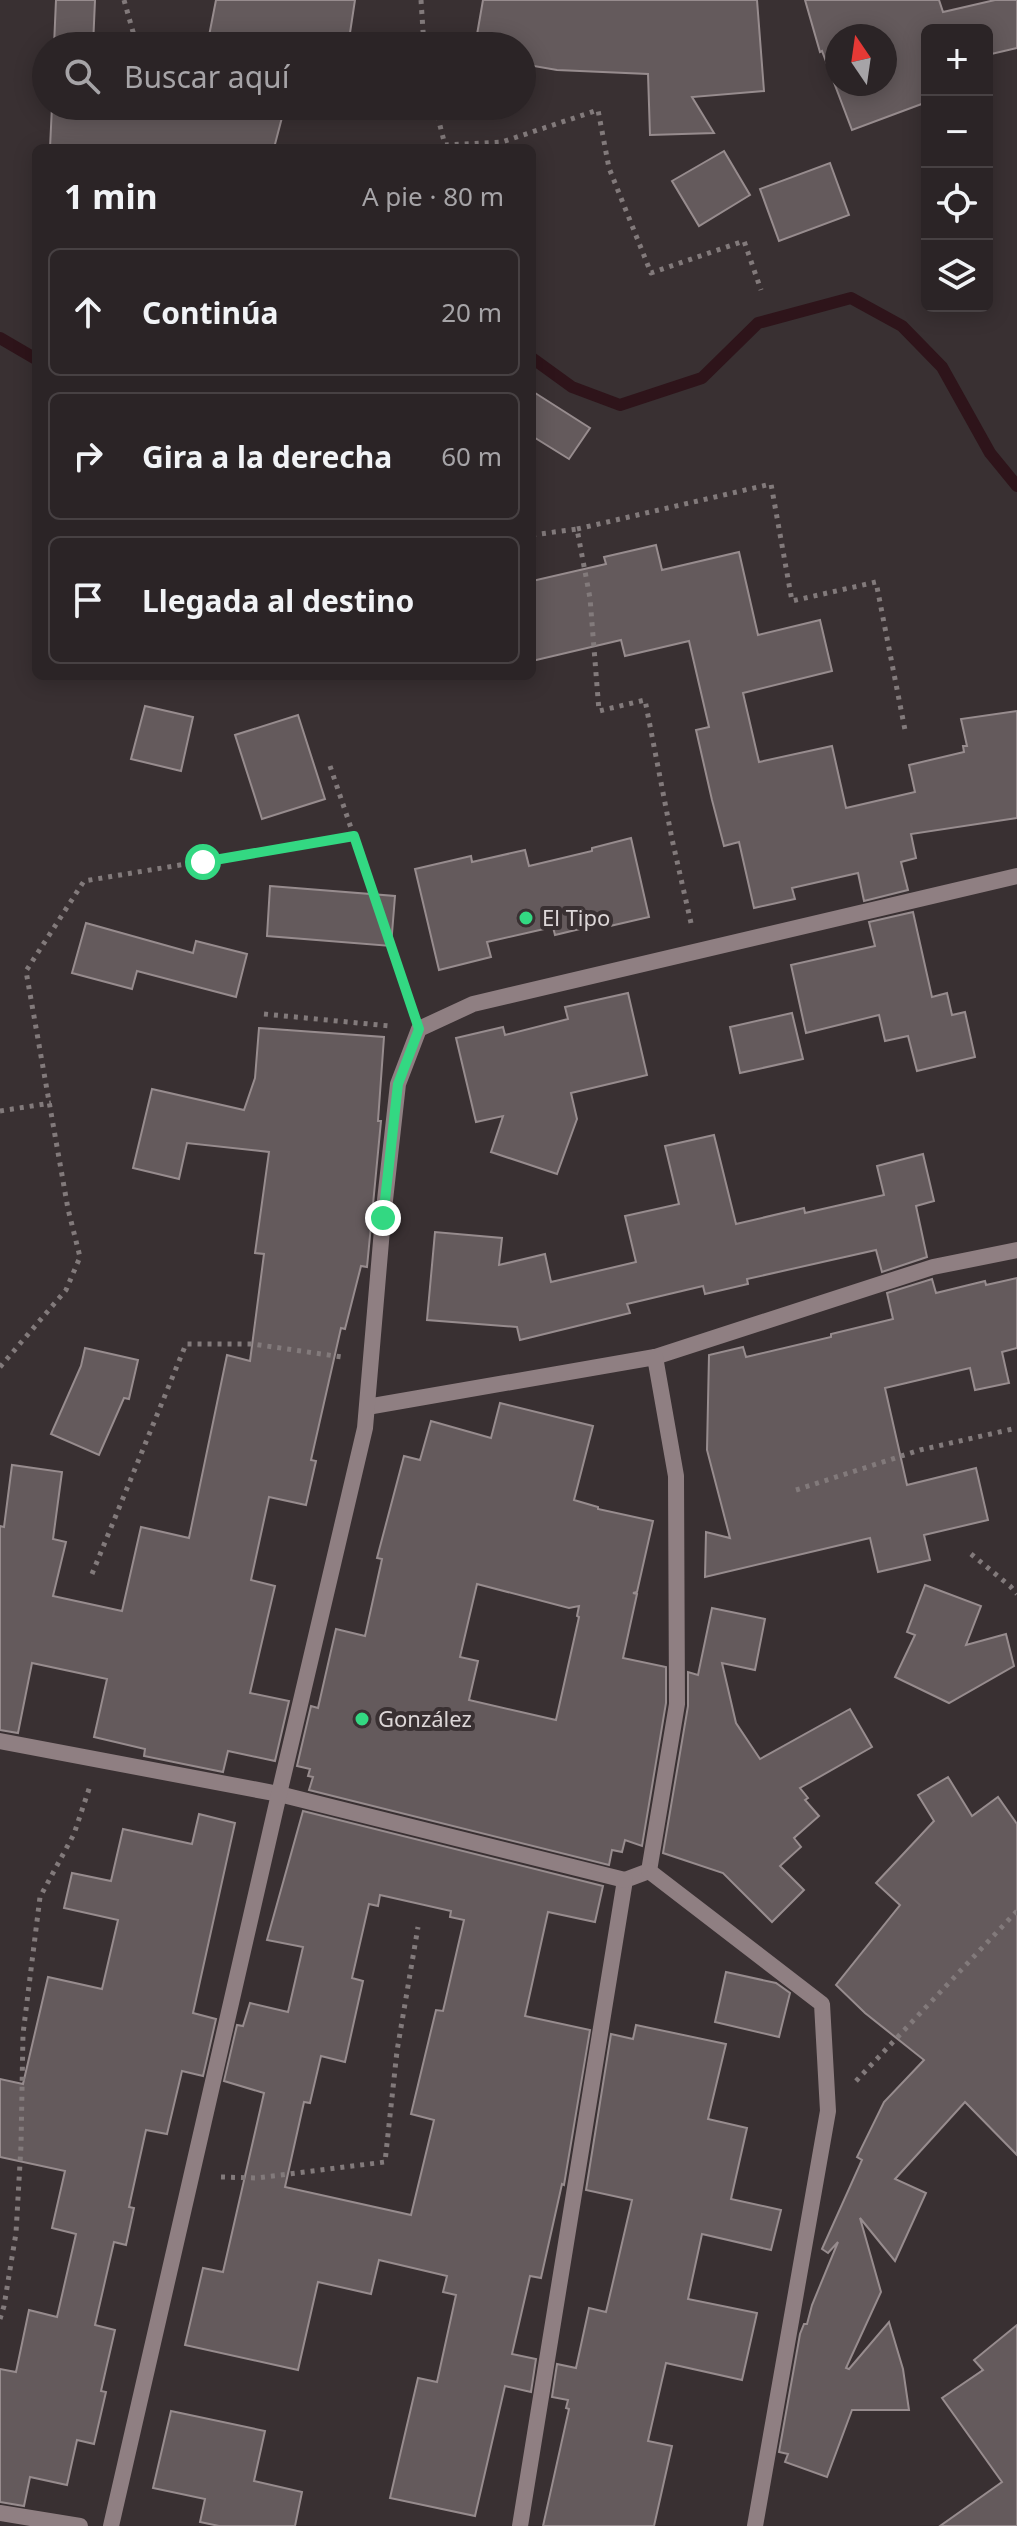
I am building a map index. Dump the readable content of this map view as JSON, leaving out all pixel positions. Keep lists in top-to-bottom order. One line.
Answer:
{"places":["El Tipo","González"],"north":"top","page":{"map_buttons":["+","−"],"search":"Buscar aquí","heading":["1 min","A pie · 80 m"],"list":[["Continúa","20 m"],["Gira a la derecha","60 m"],"Llegada al destino"]}}
